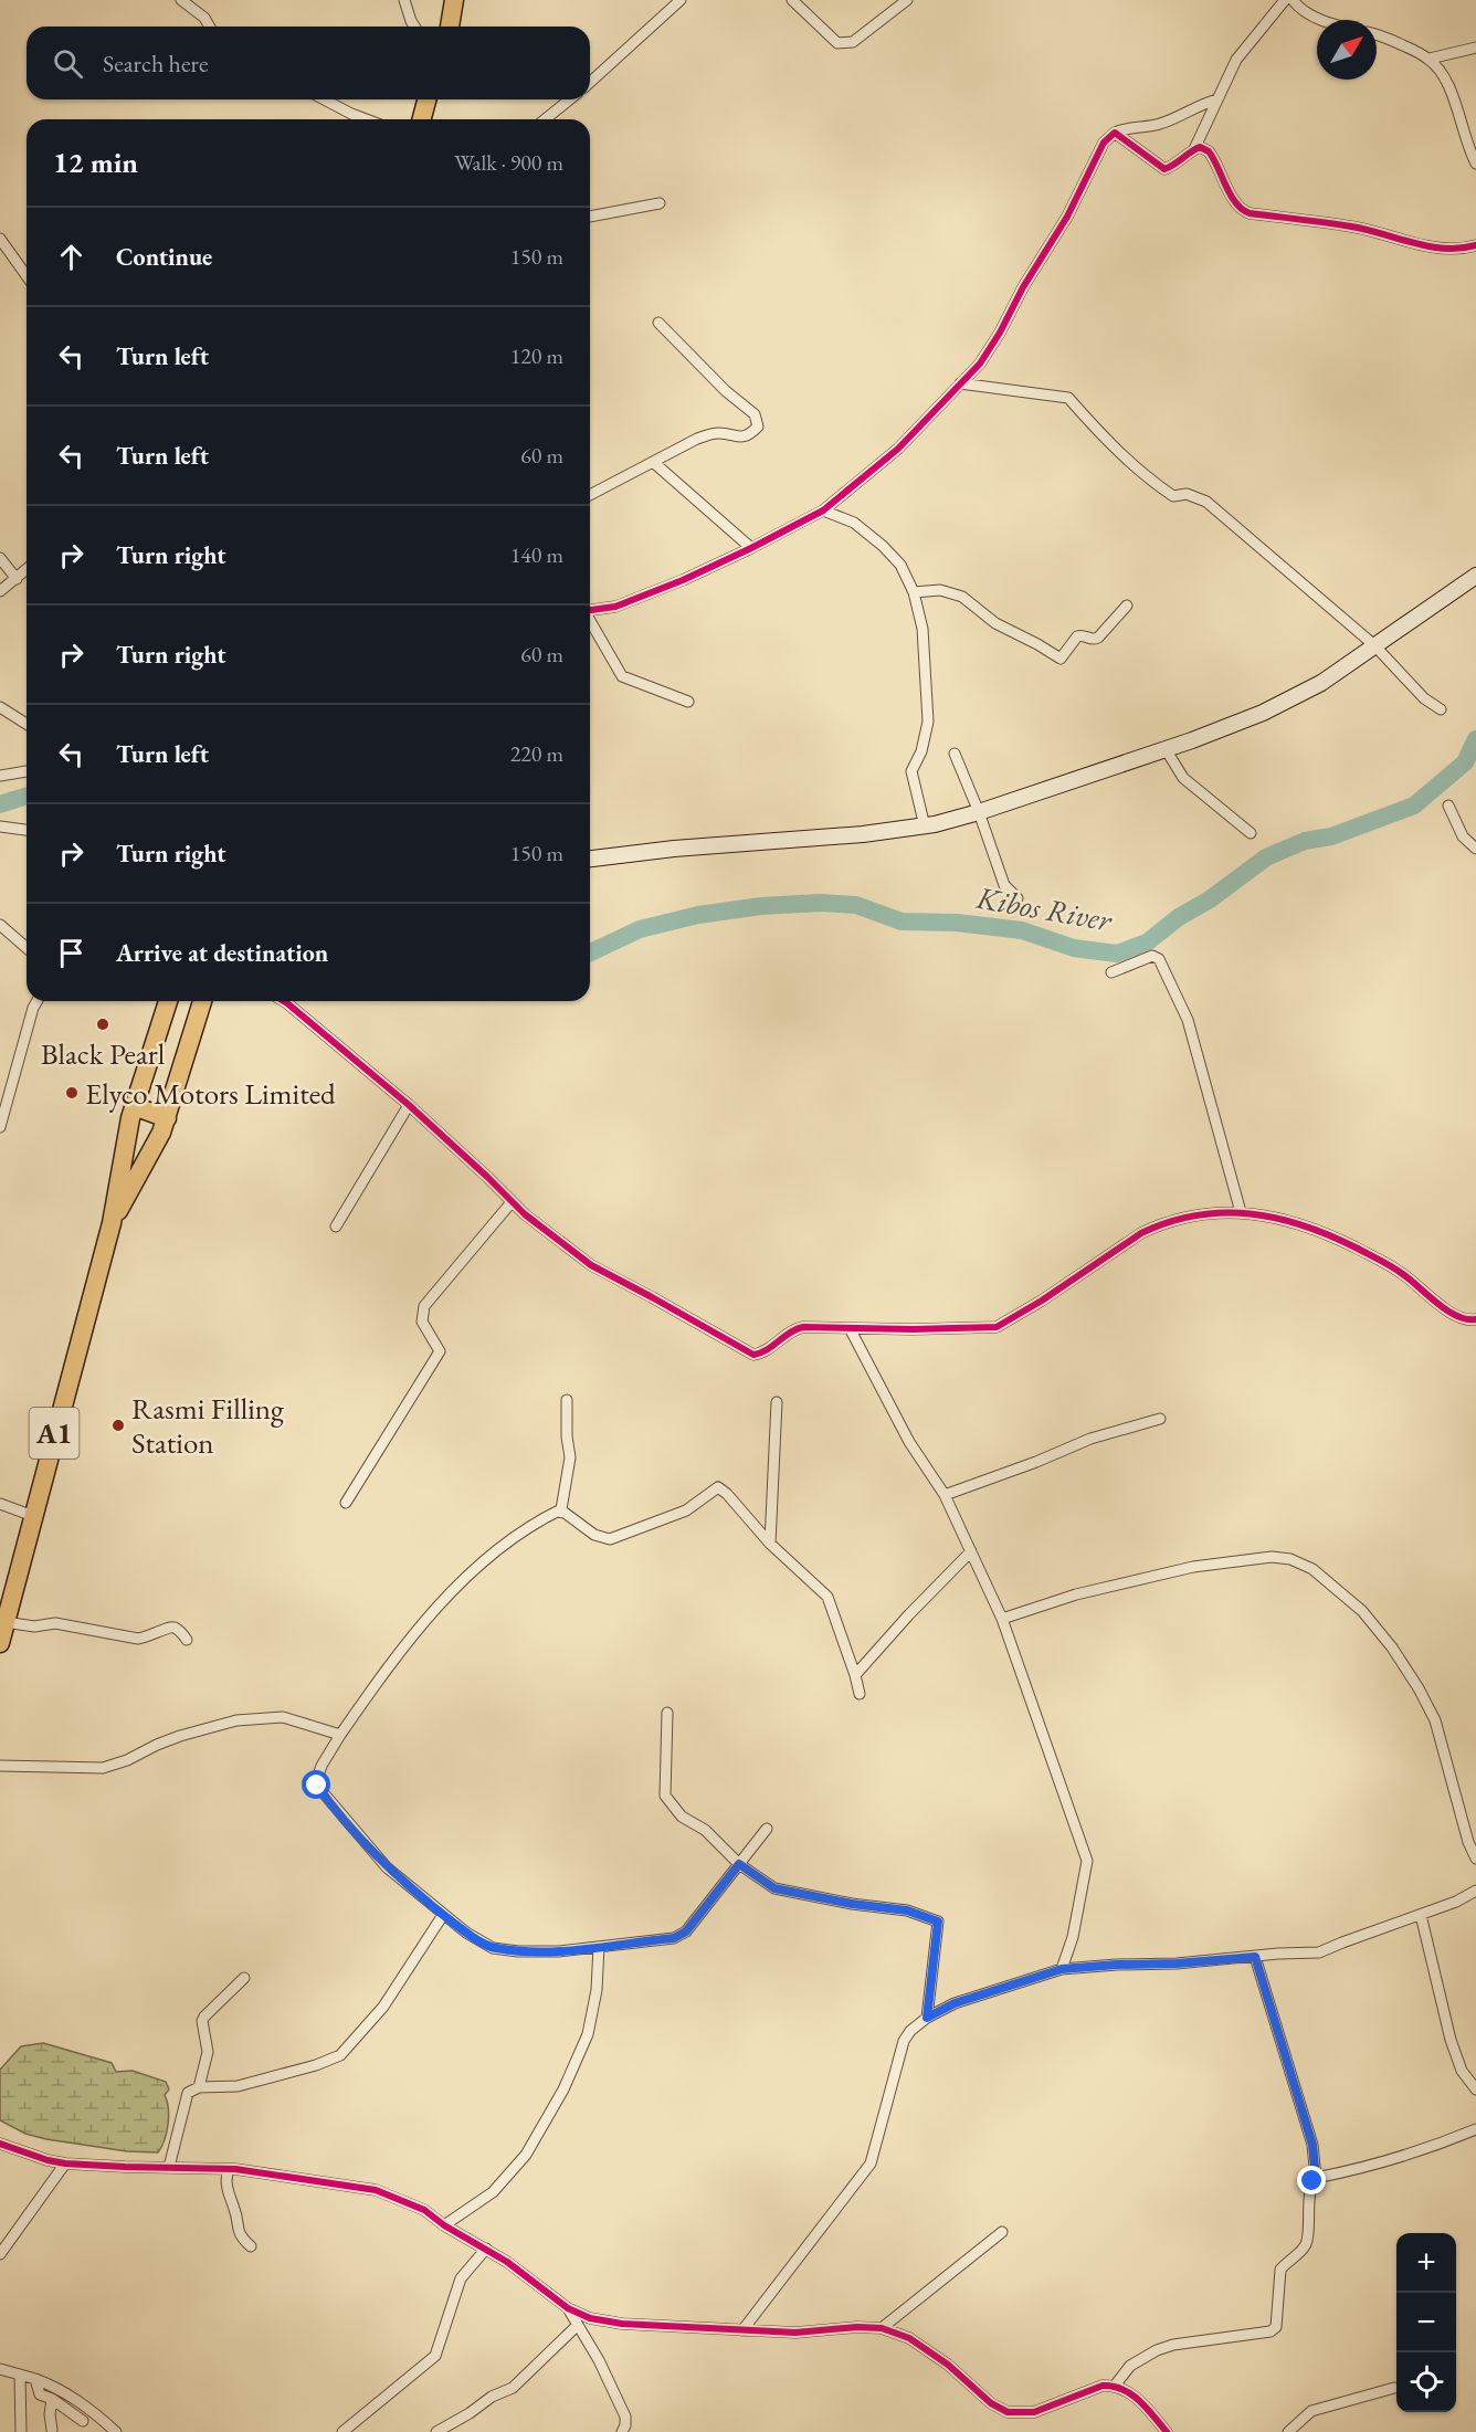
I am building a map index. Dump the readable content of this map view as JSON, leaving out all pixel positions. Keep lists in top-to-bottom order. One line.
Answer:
{"streets":{"highway":["A1"]},"water":["Kibos River"],"places":["Black Pearl","Elyco Motors Limited","Rasmi Filling Station"],"north":"top right","page":{"search":"Search here","heading":["12 min","Walk · 900 m"],"list":[["Continue","150 m"],["Turn left","120 m"],["Turn left","60 m"],["Turn right","140 m"],["Turn right","60 m"],["Turn left","220 m"],["Turn right","150 m"],"Arrive at destination"],"map_buttons":["+","−"]}}
